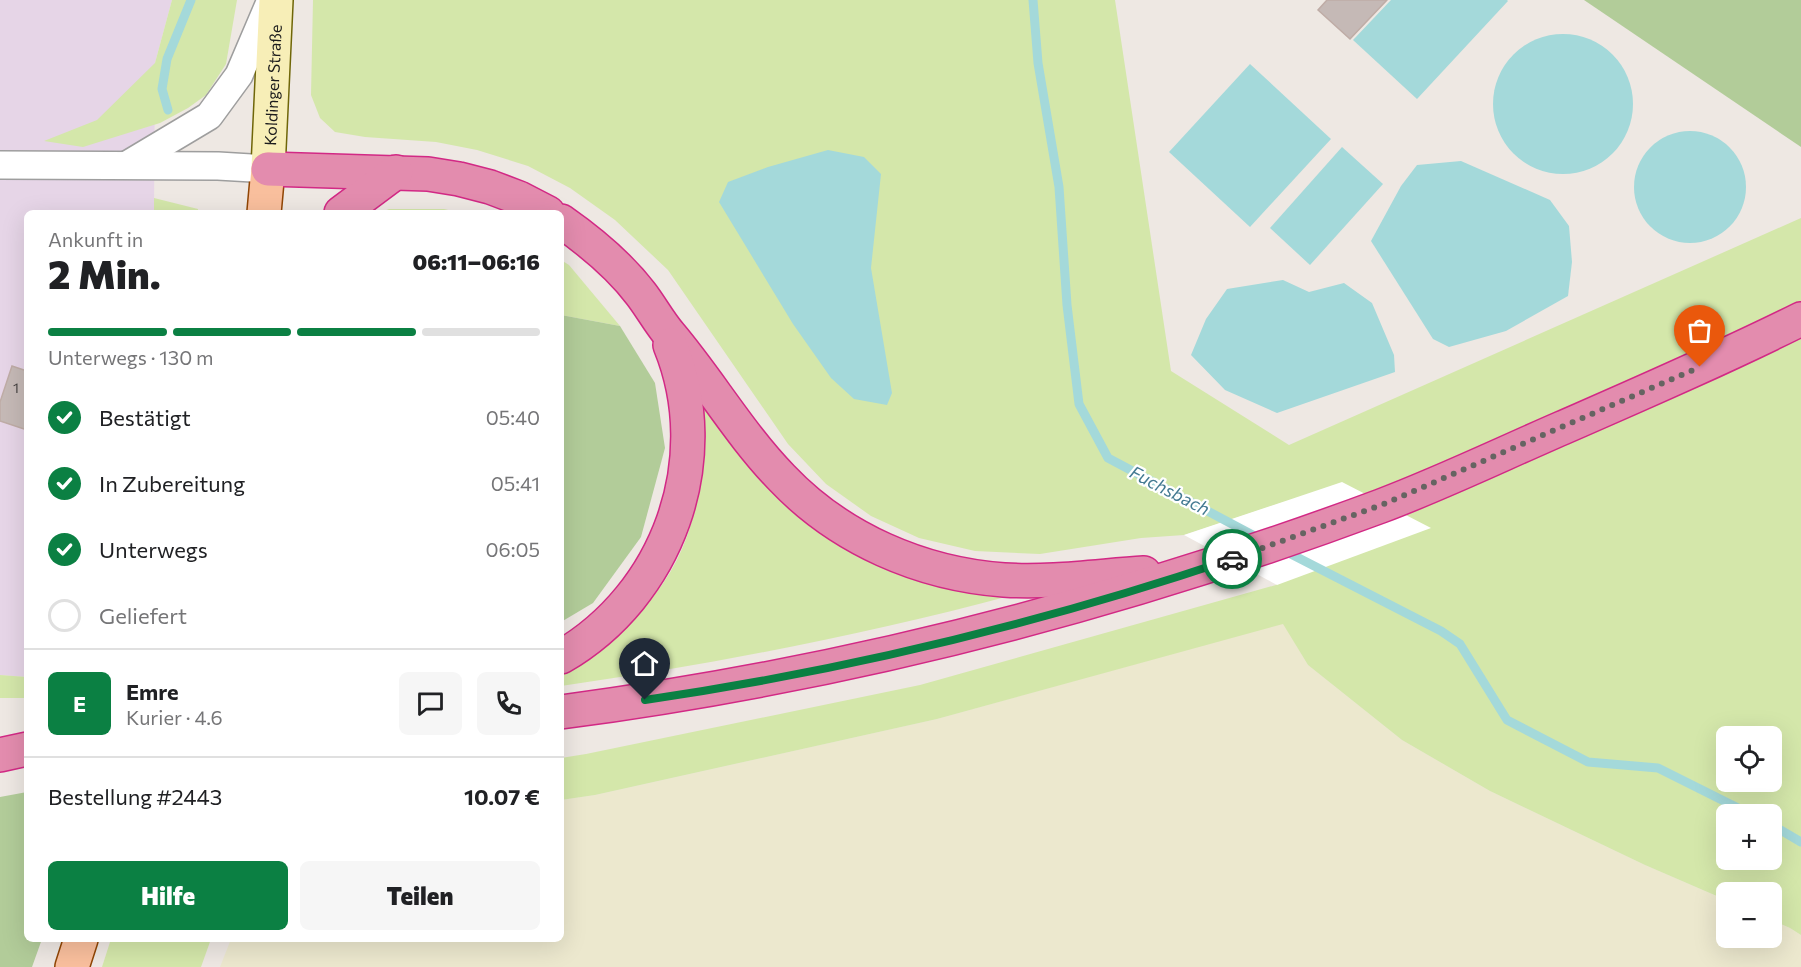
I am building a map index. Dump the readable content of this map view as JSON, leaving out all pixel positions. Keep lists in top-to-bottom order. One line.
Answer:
{"streets":{"street":["Koldinger Straße"]},"water":["Fuchsbach"],"house_numbers":["1"],"page":{"heading":["2 Min.","Ankunft in","06:11–06:16"],"panel":["Emre","Kurier · 4.6","Bestellung #2443","10.07 €"],"bar":"Unterwegs · 130 m","list":[["Bestätigt","05:40"],["In Zubereitung","05:41"],["Unterwegs","06:05"],"Geliefert"],"round":"E","map_buttons":["+","−"],"buttons":["Hilfe","Teilen"]}}
